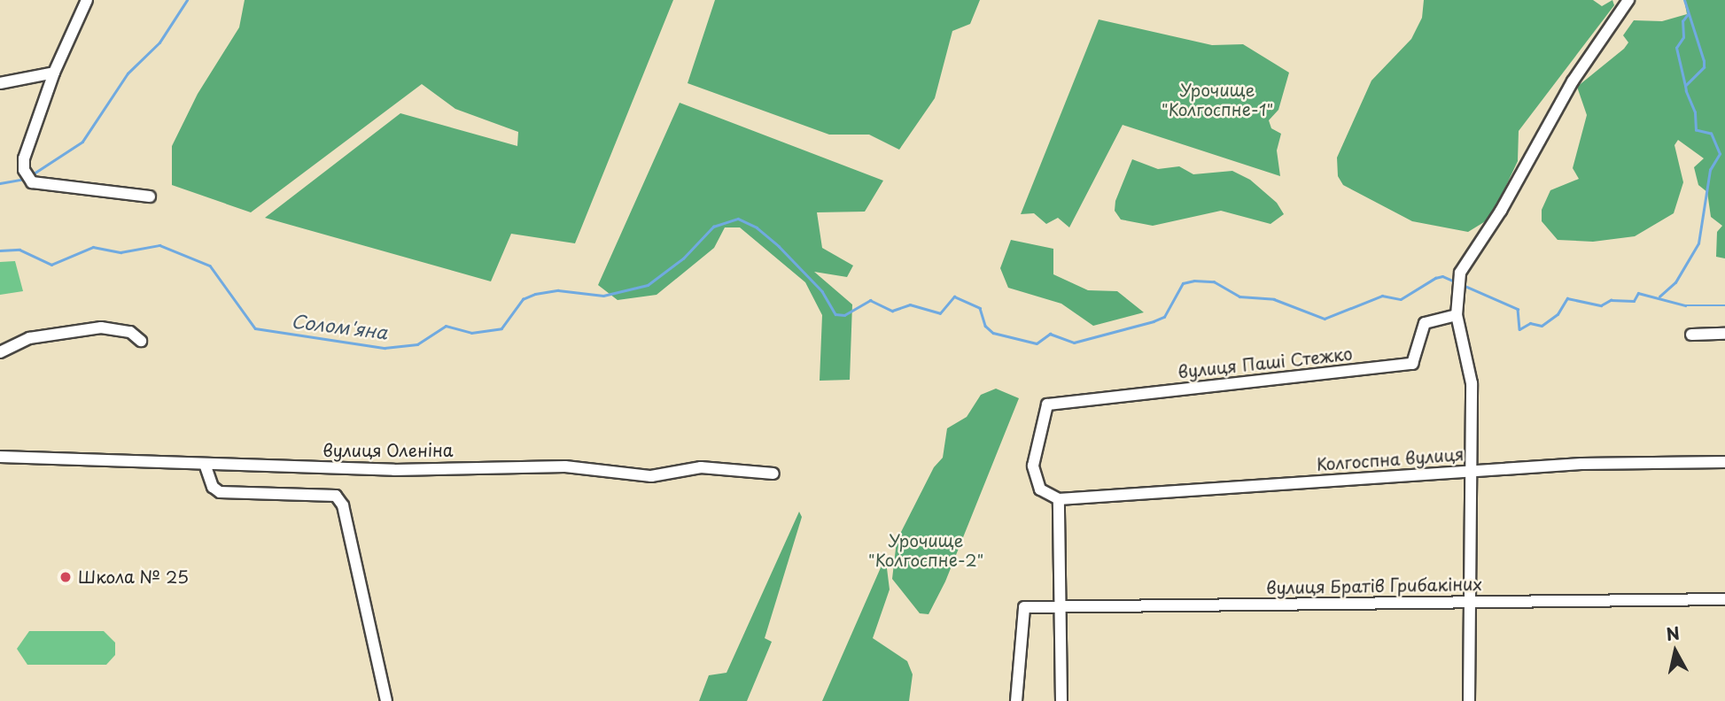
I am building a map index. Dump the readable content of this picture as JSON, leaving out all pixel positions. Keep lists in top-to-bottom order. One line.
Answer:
{"streets":{"street":["вулиця Паші Стежко","вулиця Оленіна","Колгоспна вулиця","вулиця Братів Грибакіних"]},"crossings":[["вулиця Паші Стежко","Колгоспна вулиця"]],"water":["Солом'яна"],"parks":["Урочище \"Колгоспне-1\"","Урочище \"Колгоспне-2\""],"places":["Школа № 25"],"north":"top"}
